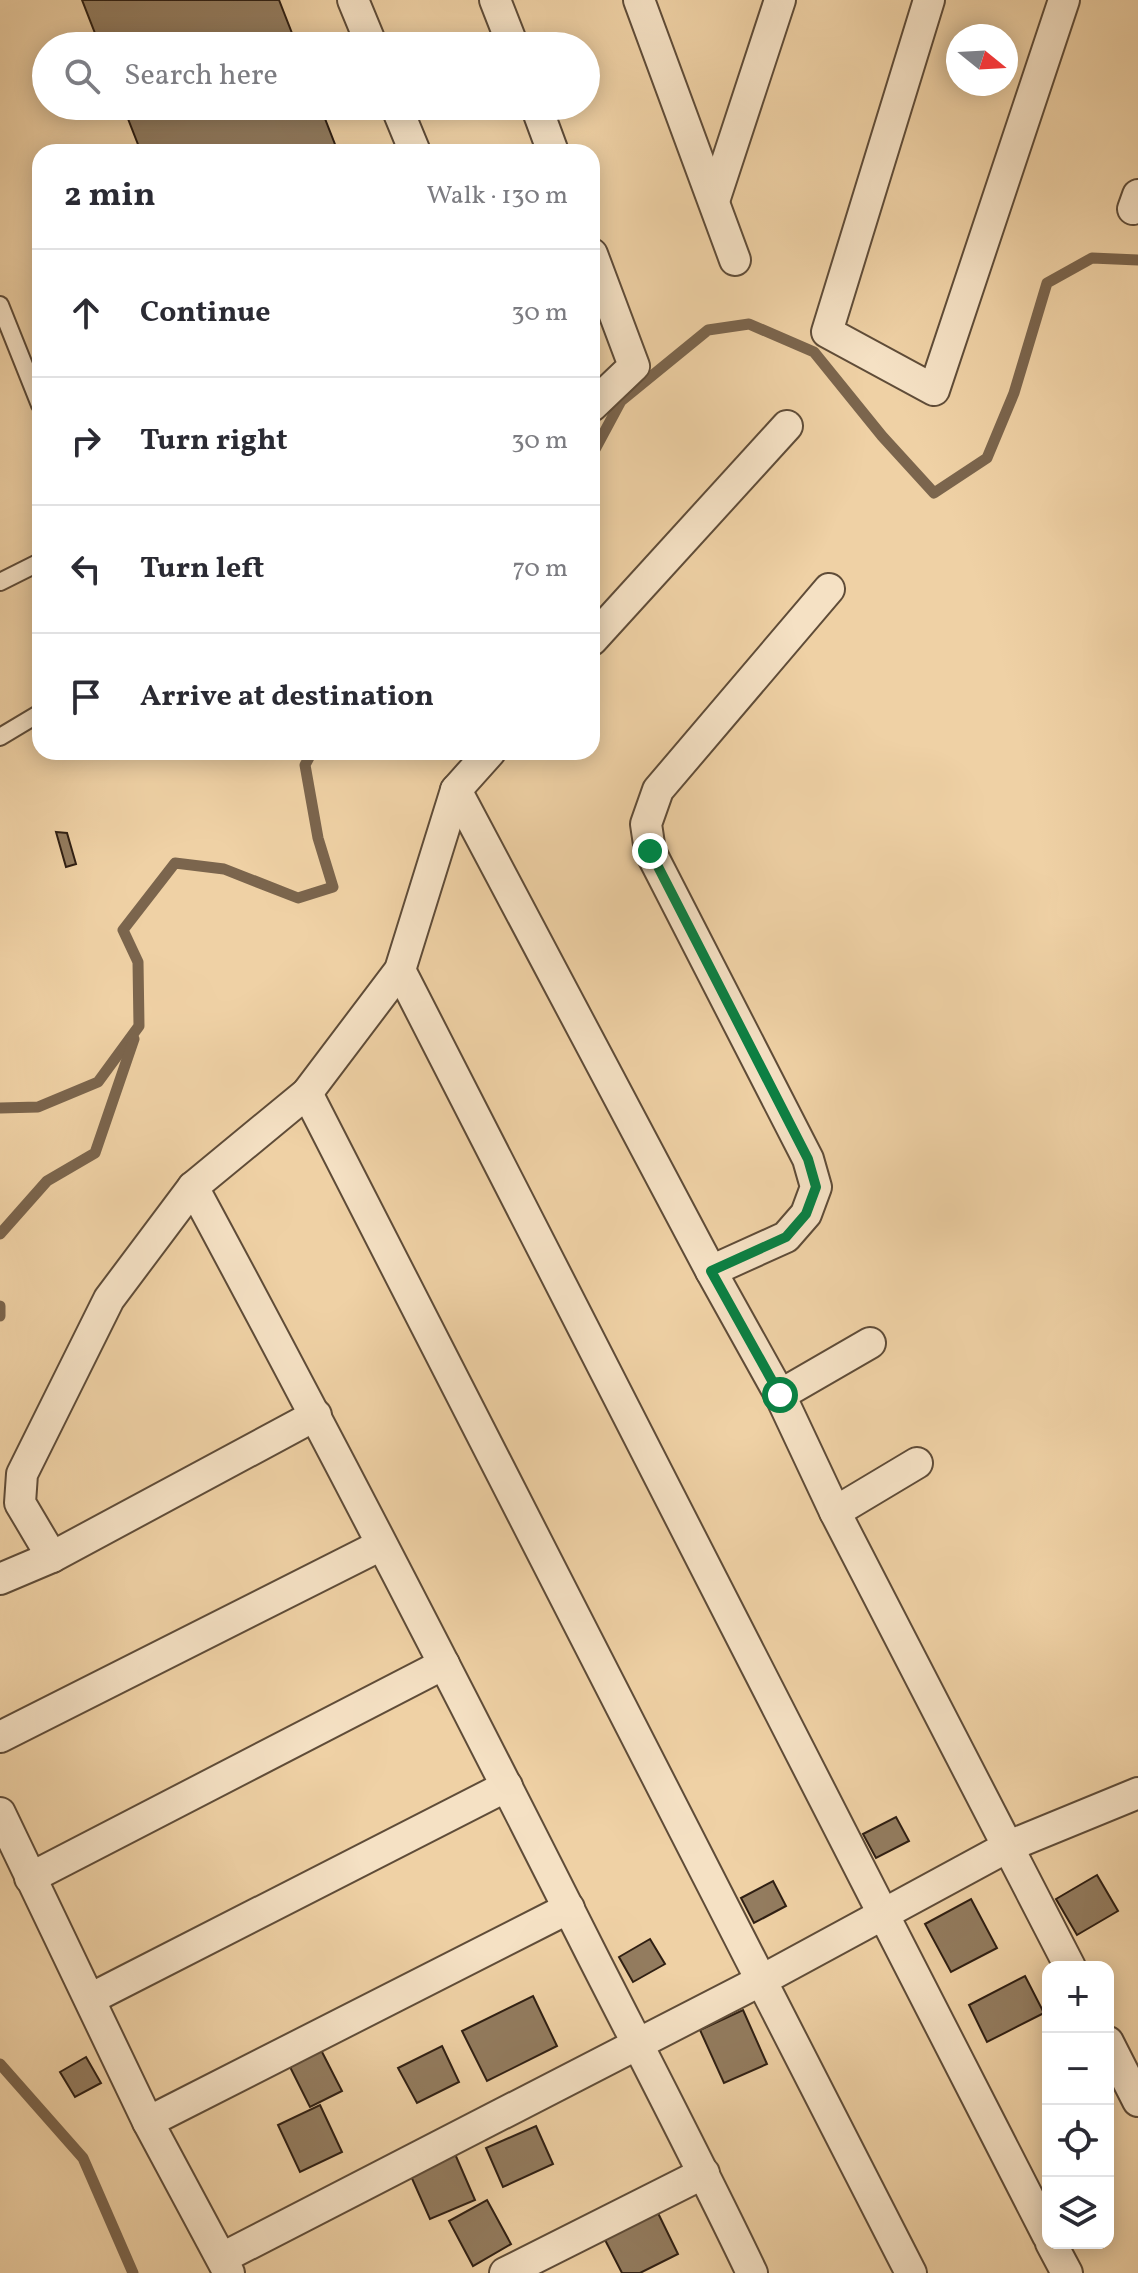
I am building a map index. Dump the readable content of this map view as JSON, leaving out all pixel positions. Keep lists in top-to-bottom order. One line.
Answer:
{"north":"right","page":{"search":"Search here","heading":["2 min","Walk · 130 m"],"list":[["Continue","30 m"],["Turn right","30 m"],["Turn left","70 m"],"Arrive at destination"],"map_buttons":["+","−"]}}
